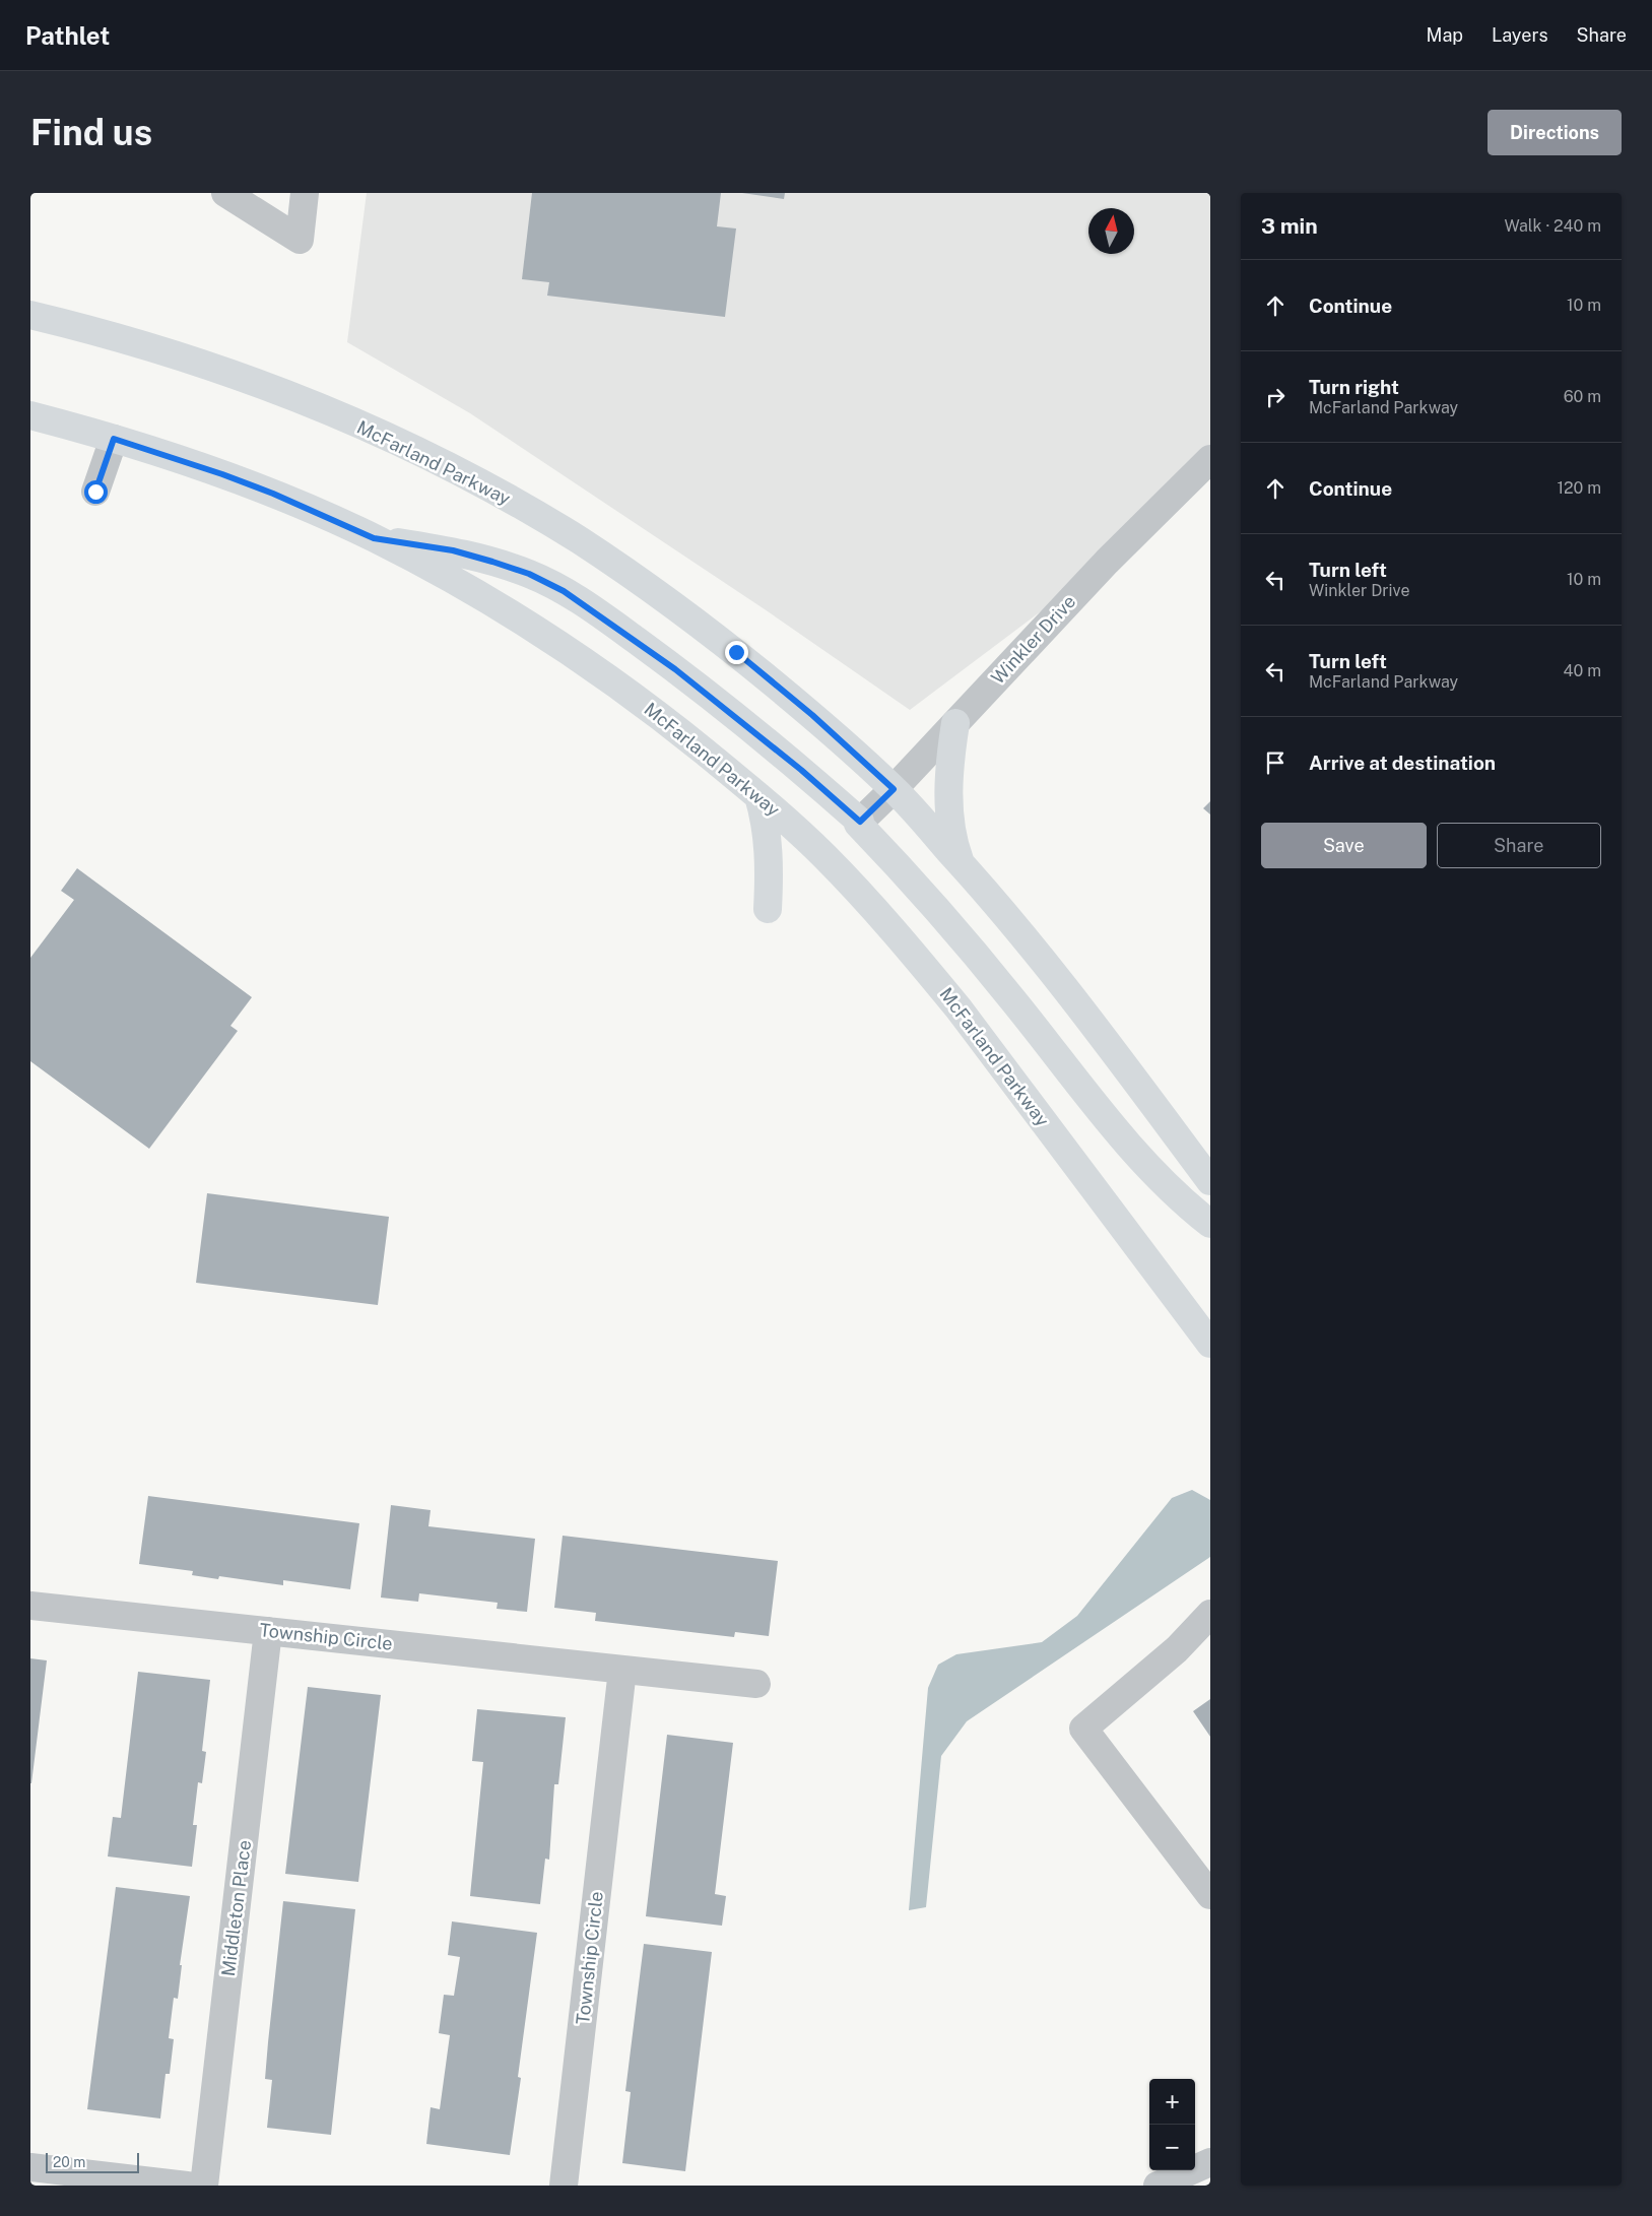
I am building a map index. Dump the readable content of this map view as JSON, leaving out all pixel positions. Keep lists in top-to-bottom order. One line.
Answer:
{"streets":{"main road":["McFarland Parkway"],"street":["Winkler Drive","Township Circle","Middleton Place"]},"crossings":[["McFarland Parkway","Winkler Drive"],["Township Circle","Middleton Place"]],"scale_bar":"20 m","north":"top","page":{"header":"Pathlet","nav":["Map","Layers","Share"],"buttons":["Directions",["Save","Share"]],"title":"Find us","heading":["3 min","Walk · 240 m"],"list":[["Continue","10 m"],["Turn right","McFarland Parkway","60 m"],["Continue","120 m"],["Turn left","Winkler Drive","10 m"],["Turn left","McFarland Parkway","40 m"],"Arrive at destination"],"map_buttons":["+","−"],"scale":"20 m"}}
